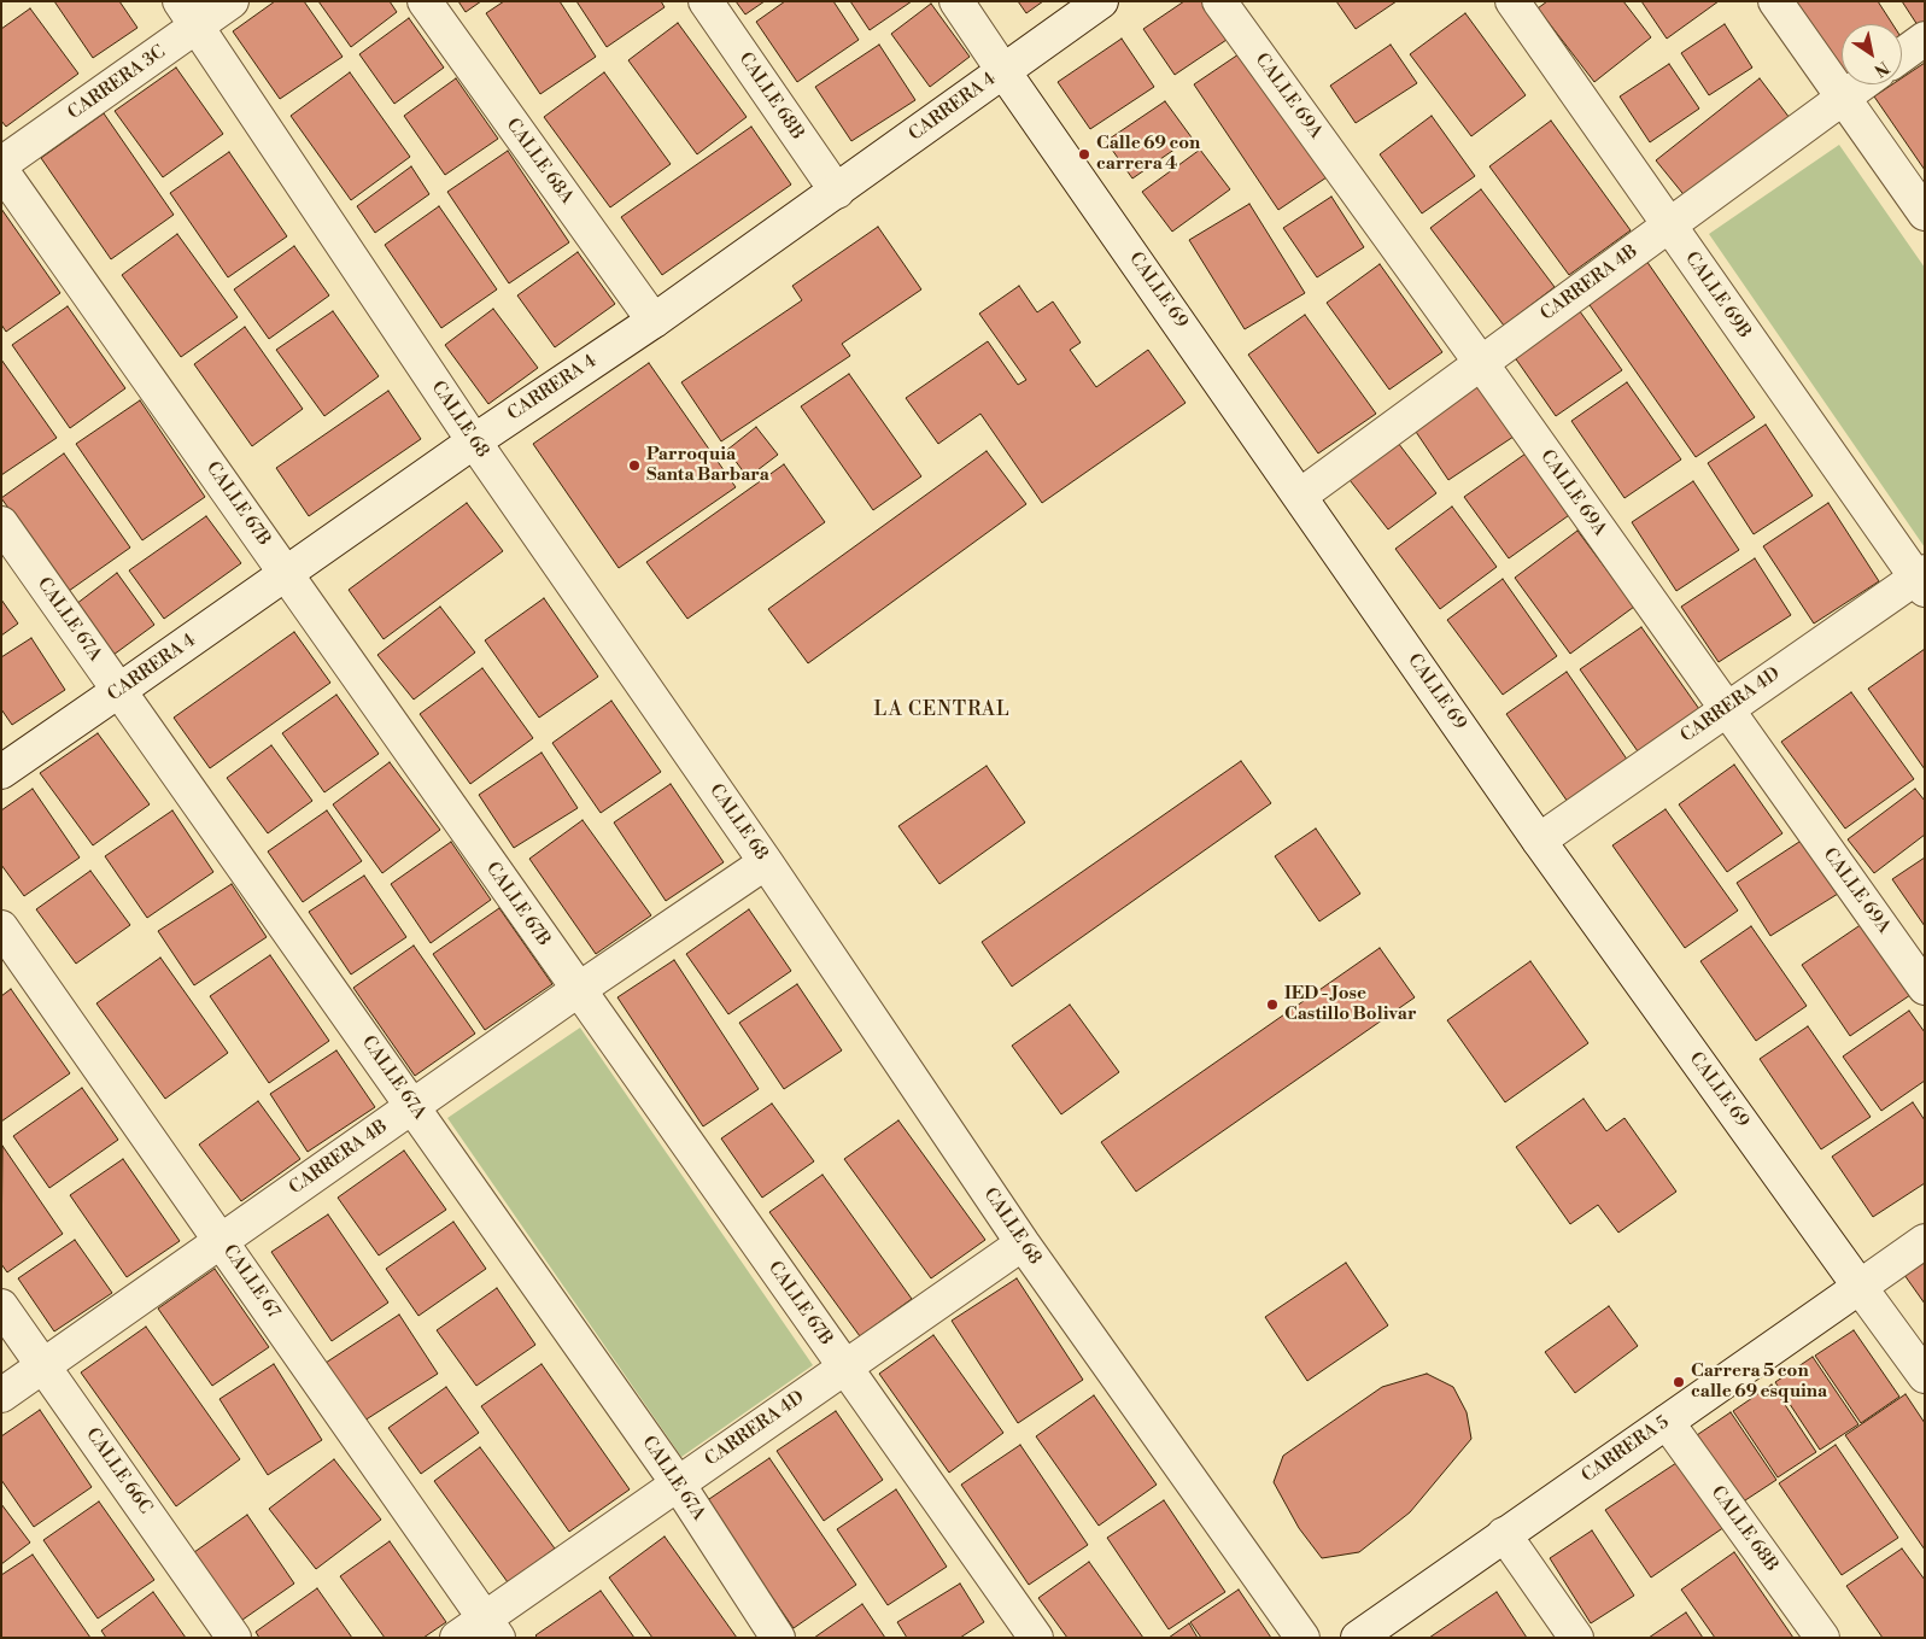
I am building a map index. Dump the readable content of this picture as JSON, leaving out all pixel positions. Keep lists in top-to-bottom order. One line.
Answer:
{"streets":{"street":["CARRERA 3C","CALLE 68B","CALLE 69A","CARRERA 4","CALLE 68A","CARRERA 4B","CALLE 69","CALLE 69B","CALLE 68","CALLE 67B","CALLE 67A","CARRERA 4D","CALLE 67","CARRERA 5","CALLE 66C"]},"crossings":[["CARRERA 3C","CALLE 68"],["CALLE 68B","CARRERA 4"],["CALLE 68B","CARRERA 5"],["CALLE 69A","CARRERA 4B"],["CALLE 69A","CARRERA 4D"],["CARRERA 4","CALLE 68A"],["CARRERA 4","CALLE 69"],["CARRERA 4","CALLE 68"],["CARRERA 4","CALLE 67B"],["CARRERA 4","CALLE 67A"],["CARRERA 4B","CALLE 69"],["CARRERA 4B","CALLE 69B"],["CARRERA 4B","CALLE 68"],["CARRERA 4B","CALLE 67B"],["CARRERA 4B","CALLE 67A"],["CARRERA 4B","CALLE 67"],["CARRERA 4B","CALLE 66C"],["CALLE 69","CARRERA 4D"],["CALLE 69","CARRERA 5"],["CALLE 69B","CARRERA 4D"],["CALLE 68","CARRERA 4D"],["CALLE 67B","CARRERA 4D"],["CALLE 67A","CARRERA 4D"],["CARRERA 4D","CALLE 67"]],"districts":["LA CENTRAL"],"places":["Calle 69 con carrera 4","Parroquia Santa Barbara","IED - Jose Castillo Bolivar","Carrera 5 con calle 69 esquina"],"north":"bottom right"}
